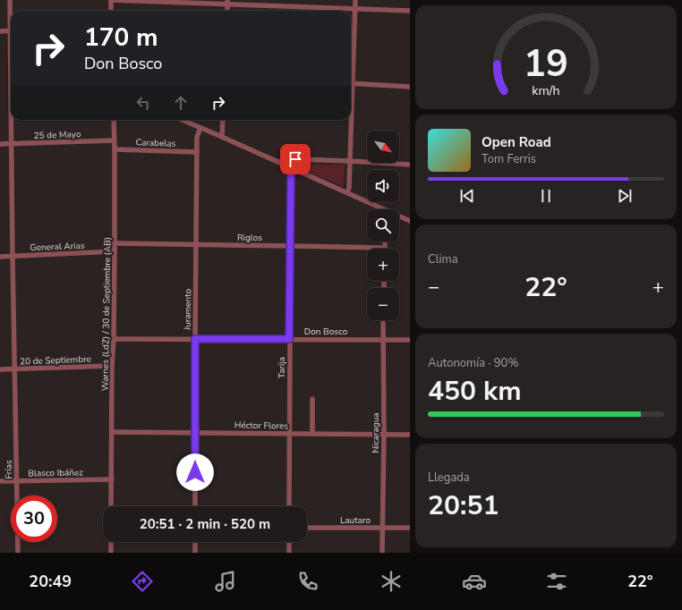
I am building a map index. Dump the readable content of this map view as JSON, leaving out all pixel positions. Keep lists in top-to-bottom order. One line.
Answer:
{"streets":{"street":["25 de Mayo","Carabelas","Riglos","General Arias","Juramento","Warnes (LdZ) / 30 de Septiembre (AB)","Don Bosco","20 de Septiembre","Tarija","Héctor Flores","Nicaragua","Frías","Blasco Ibáñez","Lautaro"]},"crossings":[["25 de Mayo","Warnes (LdZ) / 30 de Septiembre (AB)"],["25 de Mayo","Frías"],["Carabelas","Juramento"],["Carabelas","Warnes (LdZ) / 30 de Septiembre (AB)"],["Riglos","Juramento"],["Riglos","Warnes (LdZ) / 30 de Septiembre (AB)"],["Riglos","Tarija"],["General Arias","Warnes (LdZ) / 30 de Septiembre (AB)"],["General Arias","Frías"],["Juramento","Don Bosco"],["Juramento","Héctor Flores"],["Warnes (LdZ) / 30 de Septiembre (AB)","Don Bosco"],["Warnes (LdZ) / 30 de Septiembre (AB)","20 de Septiembre"],["Warnes (LdZ) / 30 de Septiembre (AB)","Héctor Flores"],["Warnes (LdZ) / 30 de Septiembre (AB)","Blasco Ibáñez"],["Don Bosco","Tarija"],["Don Bosco","Nicaragua"],["20 de Septiembre","Frías"],["Tarija","Héctor Flores"],["Héctor Flores","Nicaragua"],["Nicaragua","Lautaro"],["Frías","Blasco Ibáñez"]],"north":"bottom right","page":{"turn":["170 m","Don Bosco"],"song":["Open Road","Tom Ferris"],"map_buttons":["+","−"],"tile":["Clima",["Autonomía · 90%","450 km"],["Llegada","20:51"]],"heat":["−","22°","+"],"limit":"30","trip":"20:51 · 2 min · 520 m","tabs":["20:49","22°"],"gauge":["19","km/h"]}}
